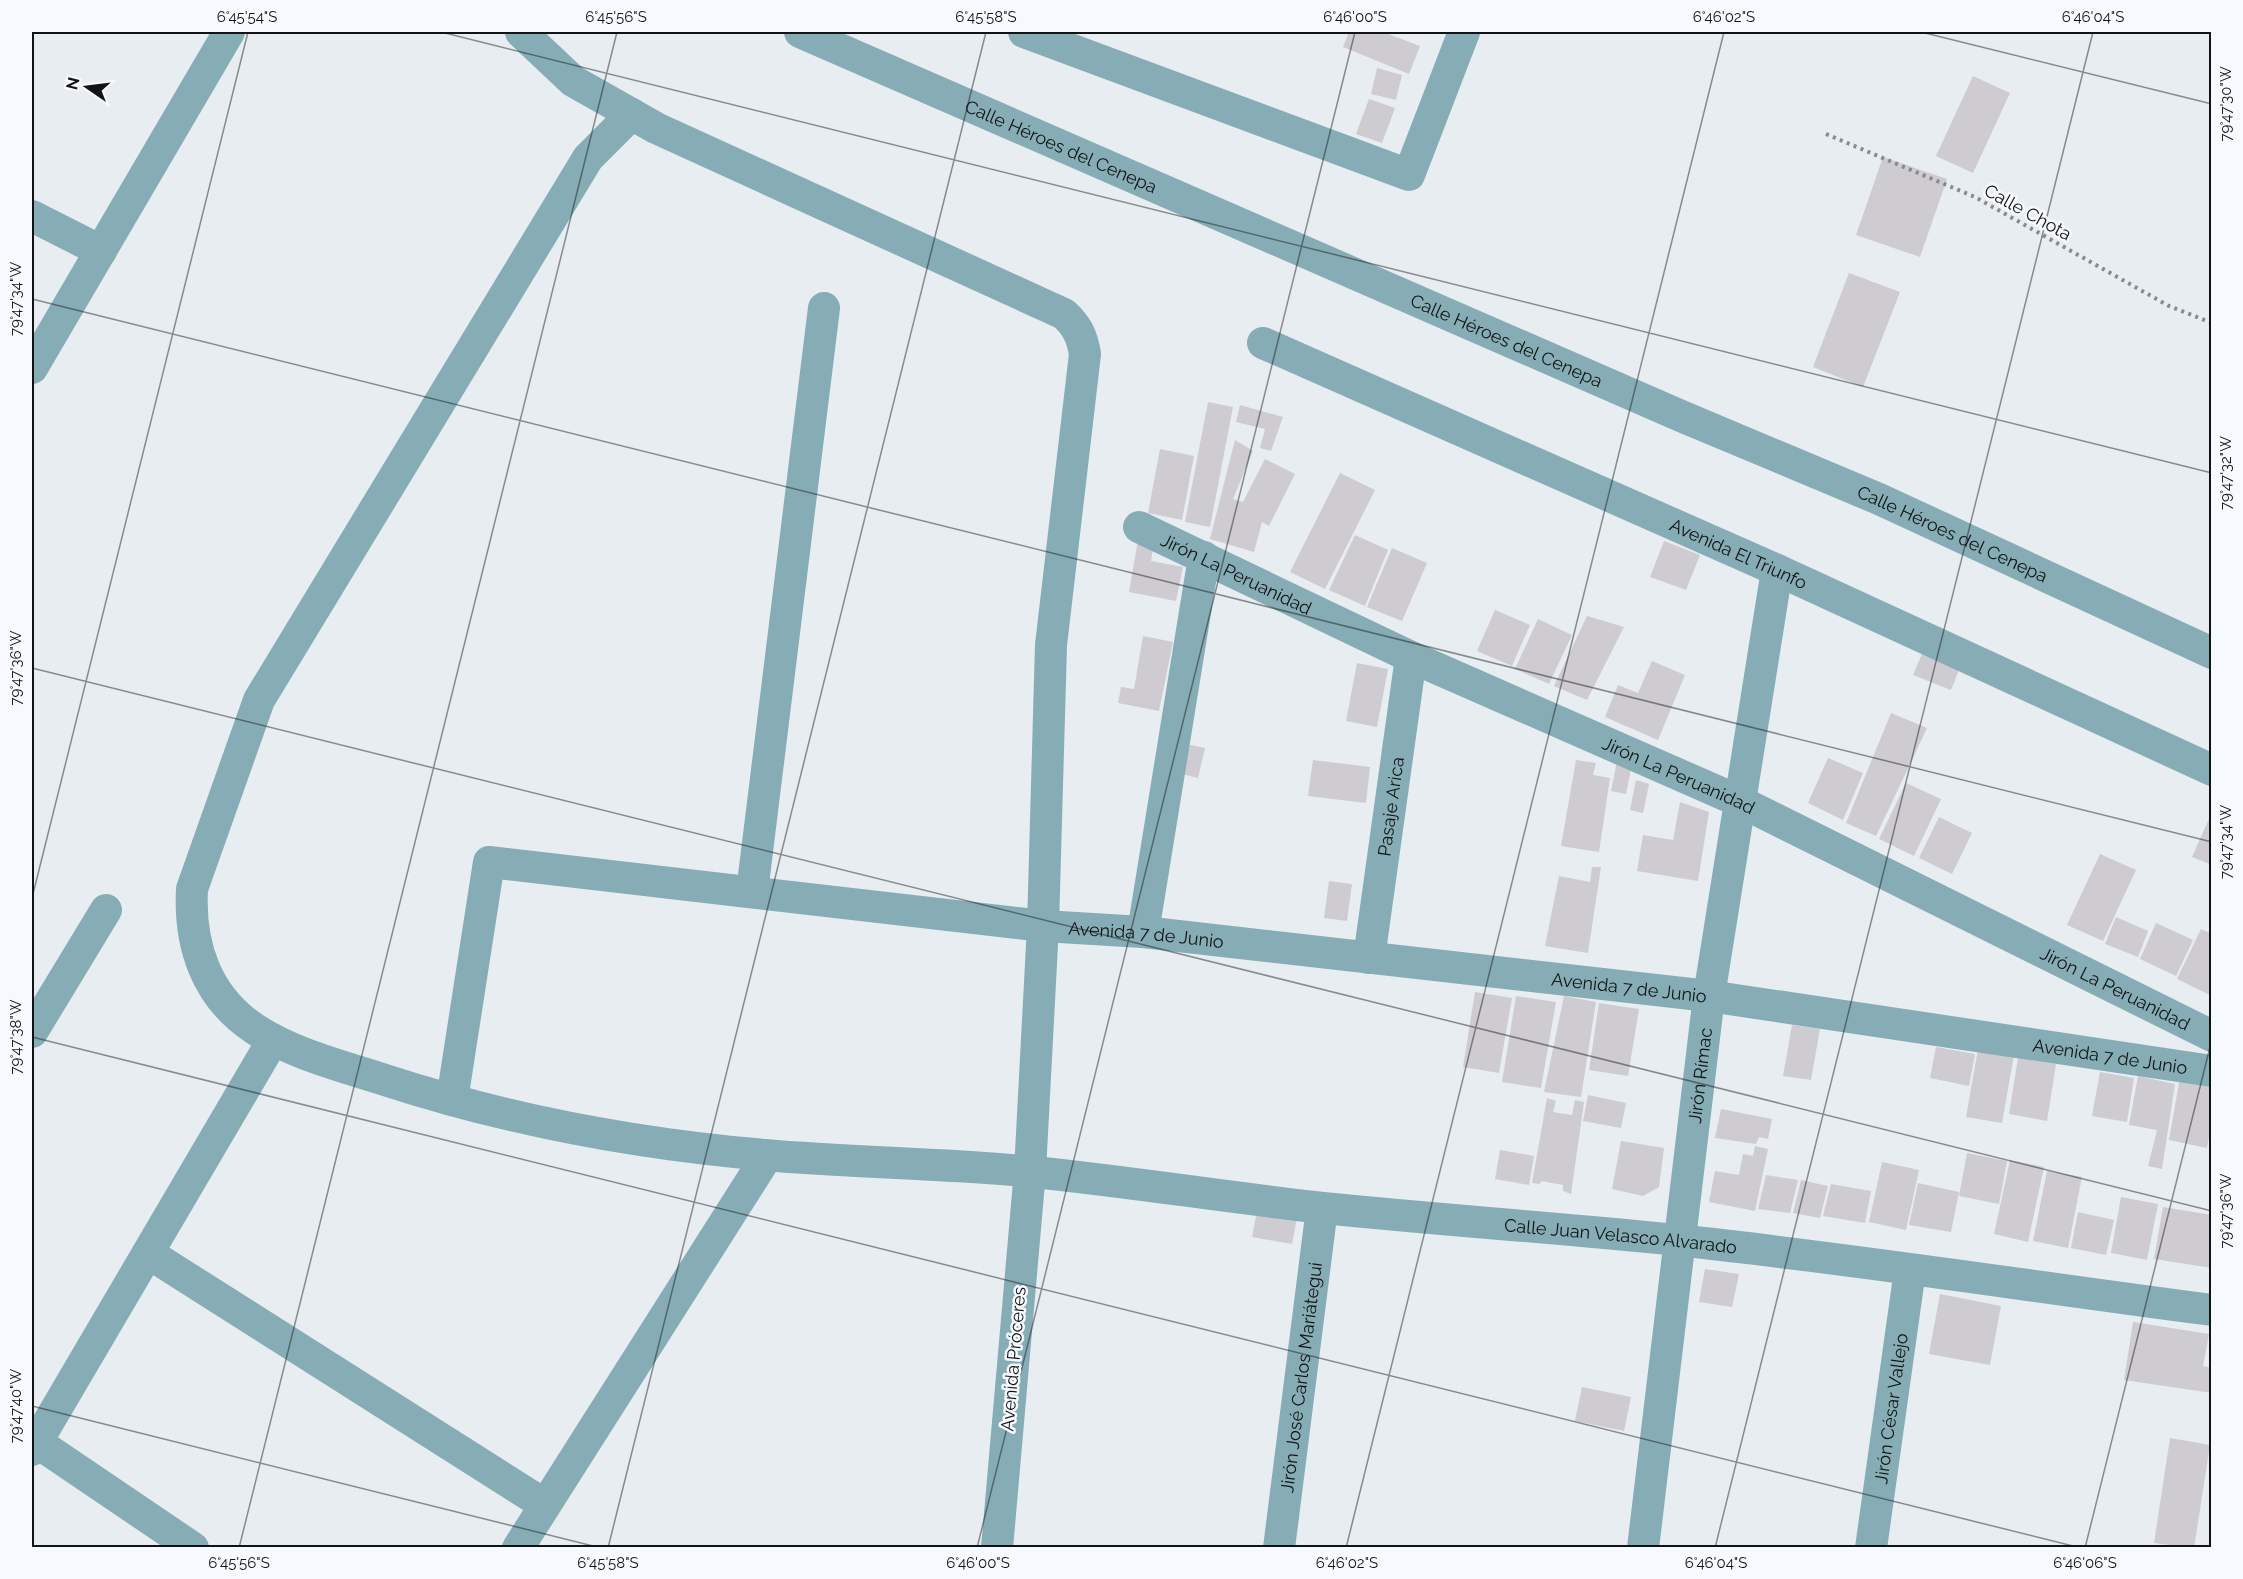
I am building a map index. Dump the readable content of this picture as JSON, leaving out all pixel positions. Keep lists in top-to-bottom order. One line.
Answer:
{"streets":{"street":["Calle Héroes del Cenepa","Avenida El Triunfo","Jirón La Peruanidad","Pasaje Arica","Avenida 7 de Junio","Jirón Rímac","Calle Juan Velasco Alvarado","Avenida Próceres","Jirón José Carlos Mariátegui","Jirón César Vallejo"],"path":["Calle Chota"]},"crossings":[["Avenida El Triunfo","Jirón Rímac"],["Jirón La Peruanidad","Pasaje Arica"],["Jirón La Peruanidad","Jirón Rímac"],["Pasaje Arica","Avenida 7 de Junio"],["Avenida 7 de Junio","Jirón Rímac"],["Avenida 7 de Junio","Calle Juan Velasco Alvarado"],["Avenida 7 de Junio","Avenida Próceres"],["Jirón Rímac","Calle Juan Velasco Alvarado"],["Calle Juan Velasco Alvarado","Avenida Próceres"],["Calle Juan Velasco Alvarado","Jirón José Carlos Mariátegui"],["Calle Juan Velasco Alvarado","Jirón César Vallejo"]],"north":"left","coordinates":["6°45'54\"S","6°45'56\"S","6°45'58\"S","6°46'00\"S","6°46'02\"S","6°46'04\"S","79°47'30\"W","79°47'34\"W","79°47'32\"W","79°47'36\"W","79°47'38\"W","79°47'40\"W","6°46'06\"S"]}
